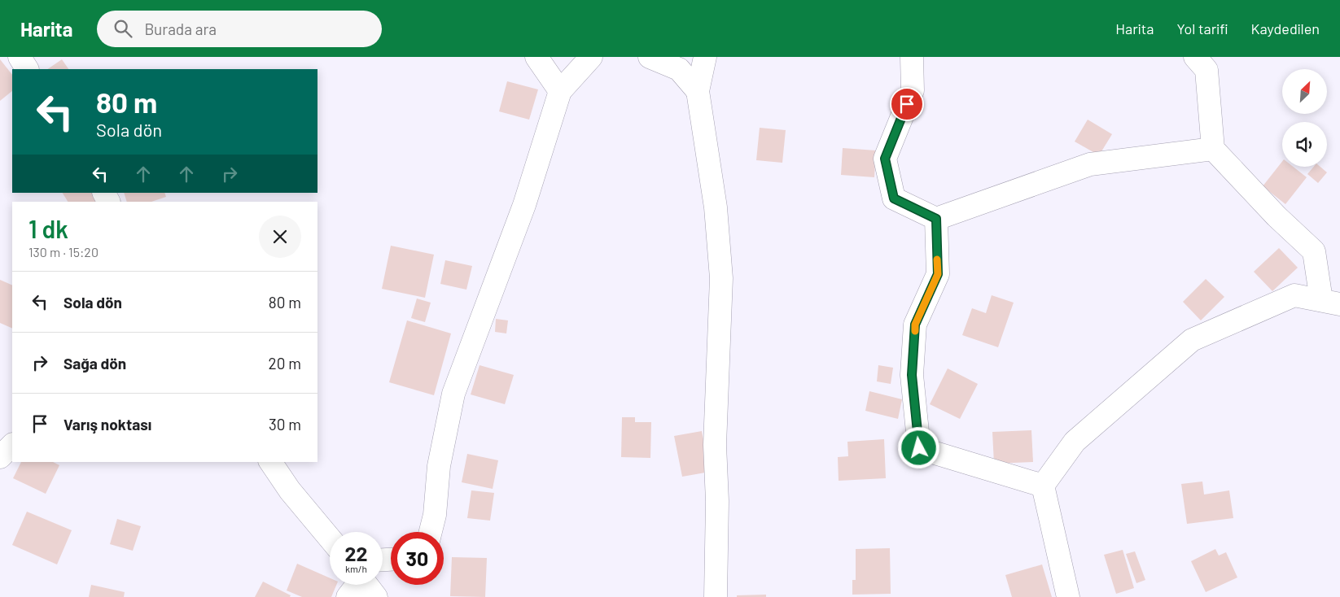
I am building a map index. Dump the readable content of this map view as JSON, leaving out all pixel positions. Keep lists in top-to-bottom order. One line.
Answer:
{"north":"top right","page":{"header":"Harita","search":"Burada ara","nav":["Harita","Yol tarifi","Kaydedilen"],"turn":["80 m","Sola dön"],"heading":["1 dk","130 m · 15:20"],"list":[{"name":"Sola dön","value":"80 m"},{"name":"Sağa dön","value":"20 m"},{"name":"Varış noktası","value":"30 m"}],"speed":"22 km/h","limit":"30"}}
